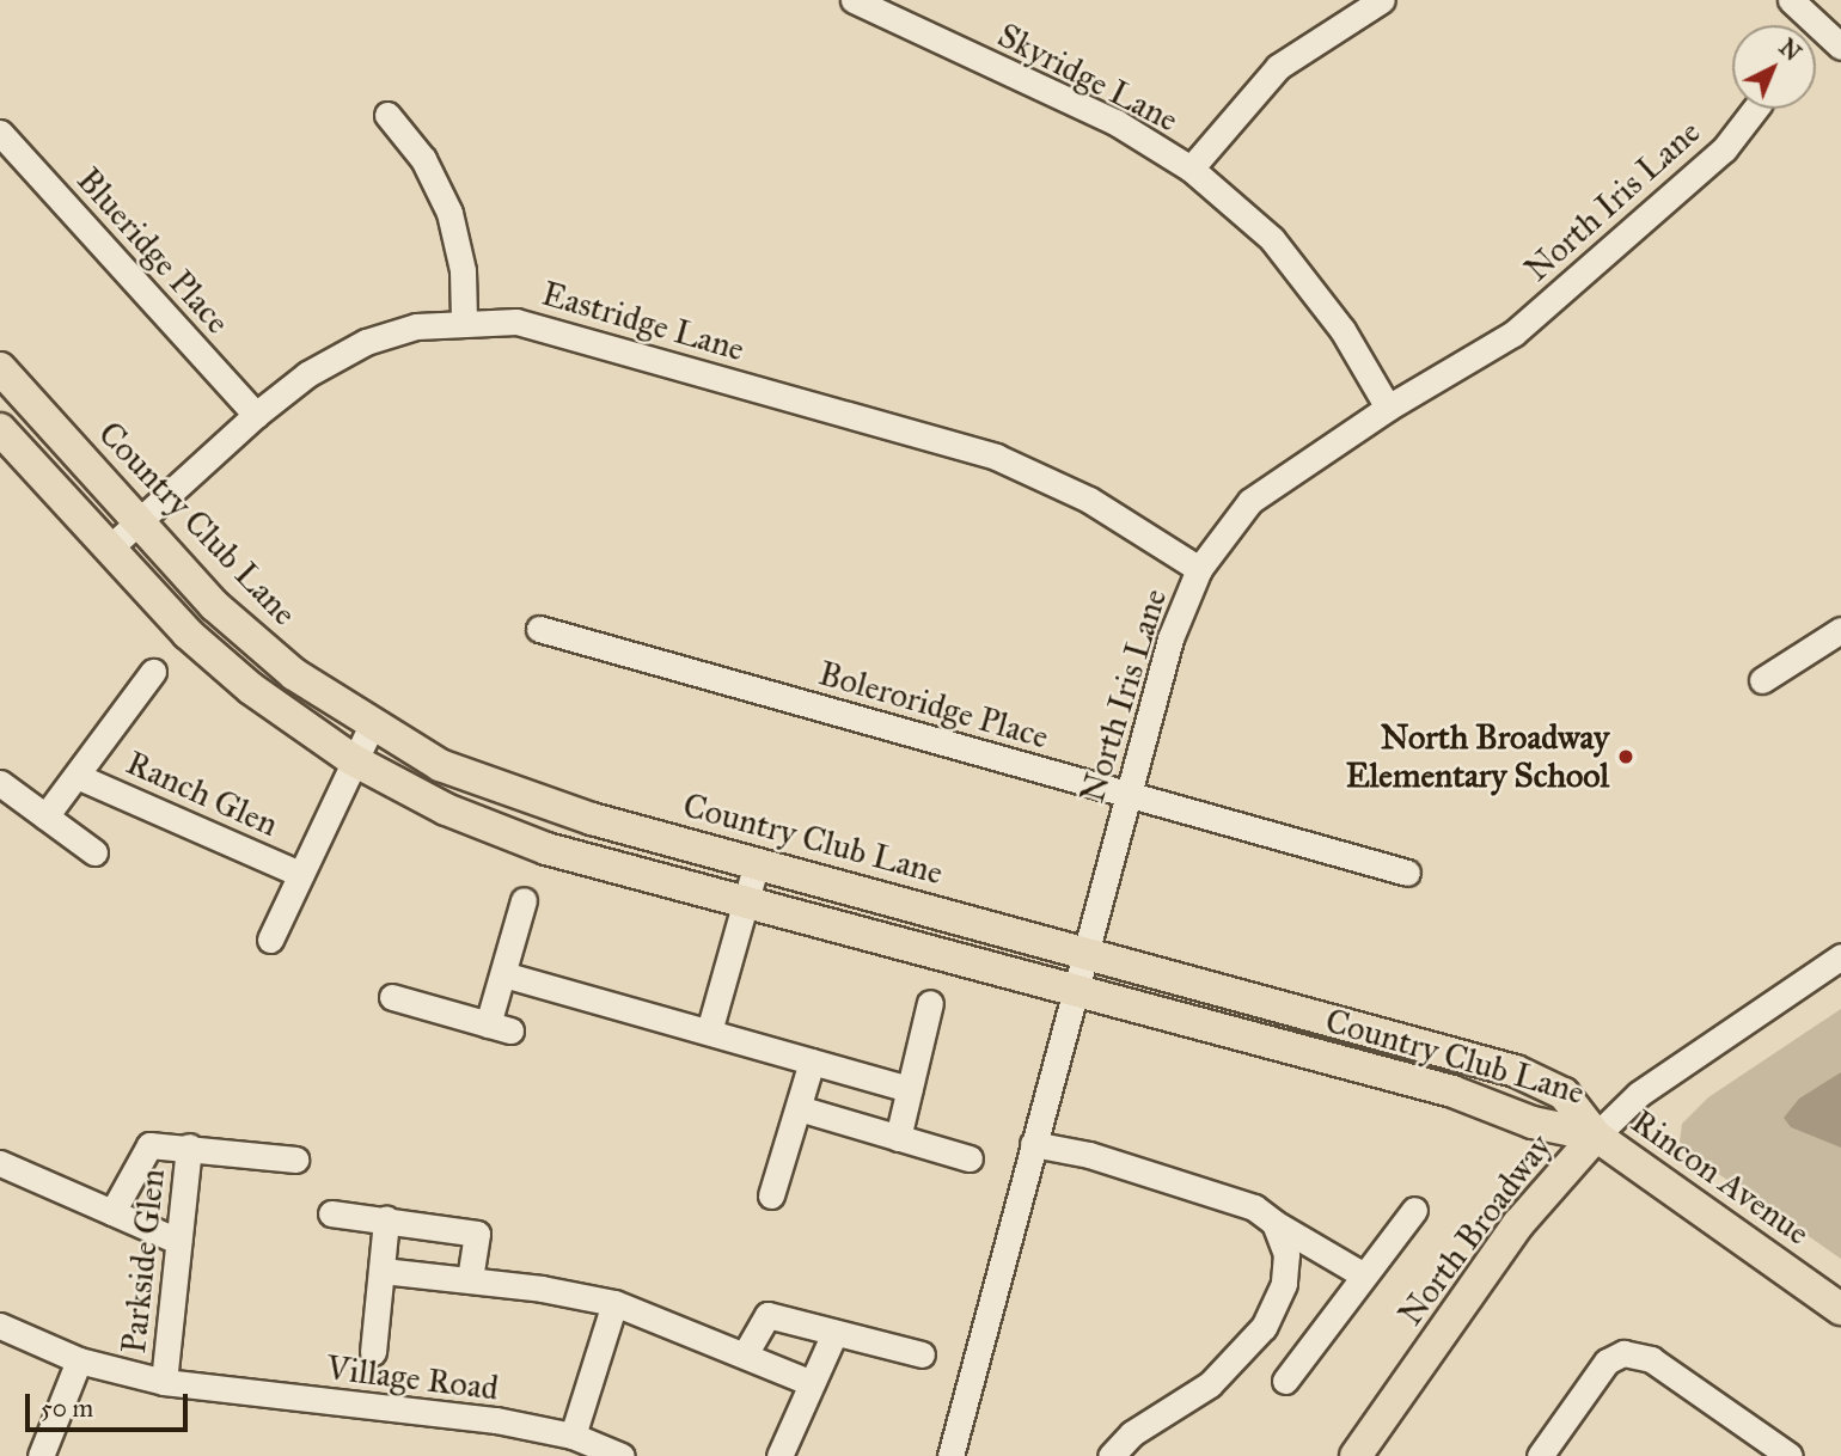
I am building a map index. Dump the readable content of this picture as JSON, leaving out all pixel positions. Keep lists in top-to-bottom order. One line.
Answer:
{"streets":{"main road":["Country Club Lane","Rincon Avenue","North Broadway"],"street":["Skyridge Lane","North Iris Lane","Blueridge Place","Eastridge Lane","Boleroridge Place","Ranch Glen","Parkside Glen","Village Road"]},"crossings":[["Skyridge Lane","North Iris Lane"],["North Iris Lane","Eastridge Lane"],["North Iris Lane","Country Club Lane"],["North Iris Lane","Boleroridge Place"],["Blueridge Place","Eastridge Lane"],["Eastridge Lane","Country Club Lane"],["Country Club Lane","Ranch Glen"],["Country Club Lane","Rincon Avenue"],["Country Club Lane","North Broadway"],["Rincon Avenue","North Broadway"],["Parkside Glen","Village Road"]],"places":["North Broadway Elementary School"],"scale_bar":"50 m","north":"top right"}
